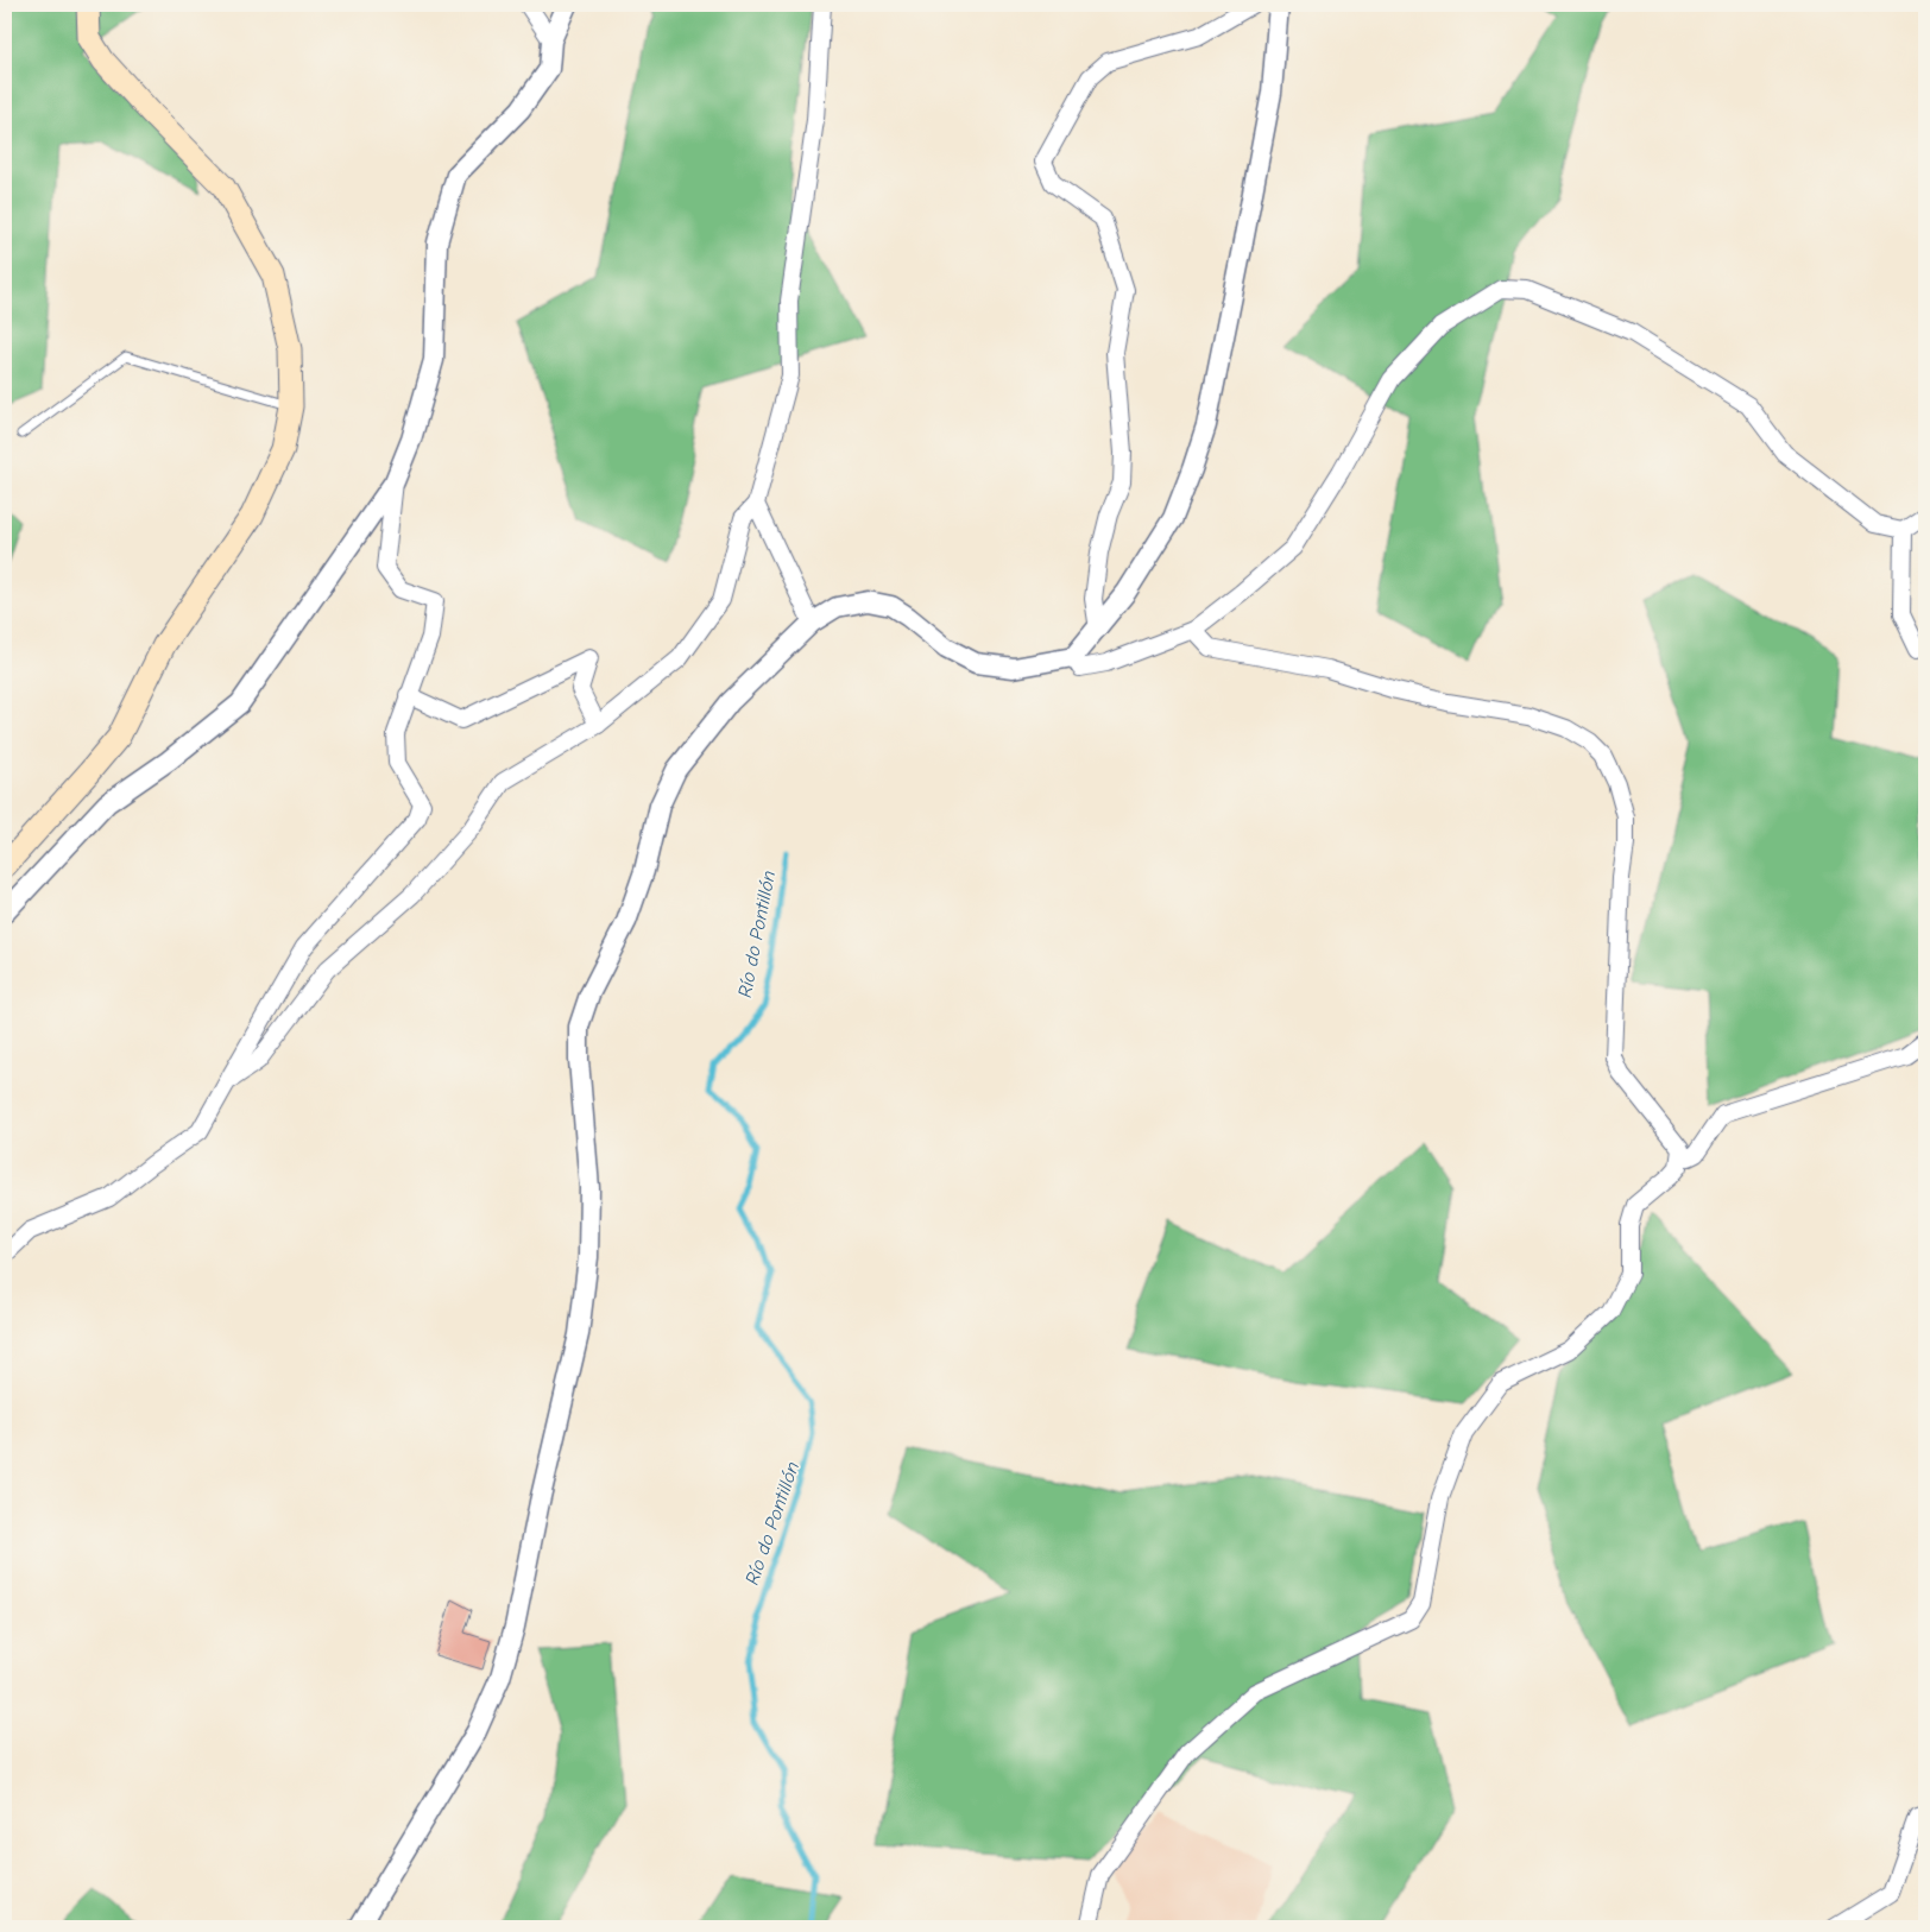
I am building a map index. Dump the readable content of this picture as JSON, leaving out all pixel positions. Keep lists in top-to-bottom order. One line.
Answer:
{"water":["Río do Pontillón"]}
